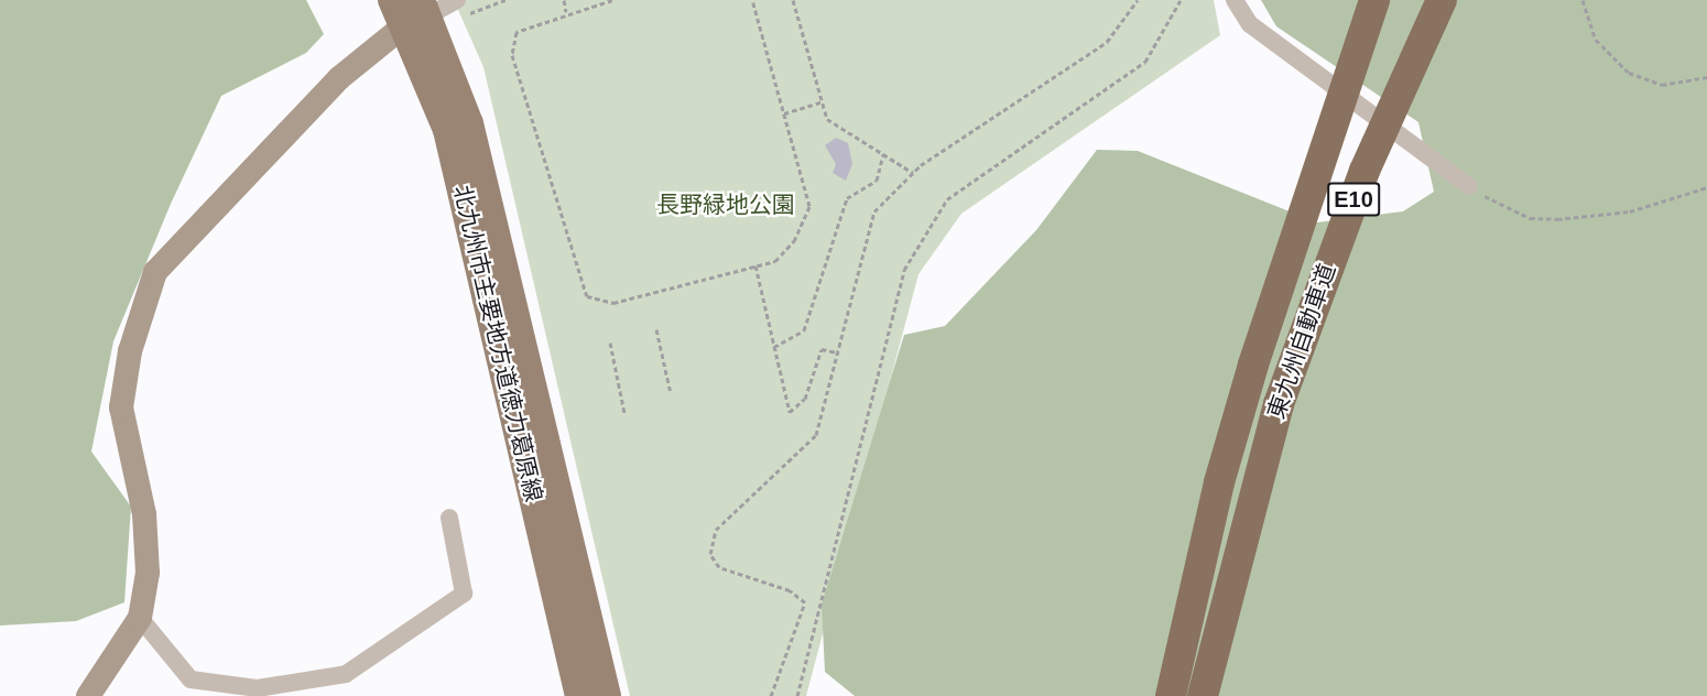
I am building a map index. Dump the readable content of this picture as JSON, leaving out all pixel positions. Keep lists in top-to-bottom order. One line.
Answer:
{"streets":{"highway":["E10","東九州自動車道"],"main road":["北九州市主要地方道徳力葛原線"]},"parks":["長野緑地公園"]}
